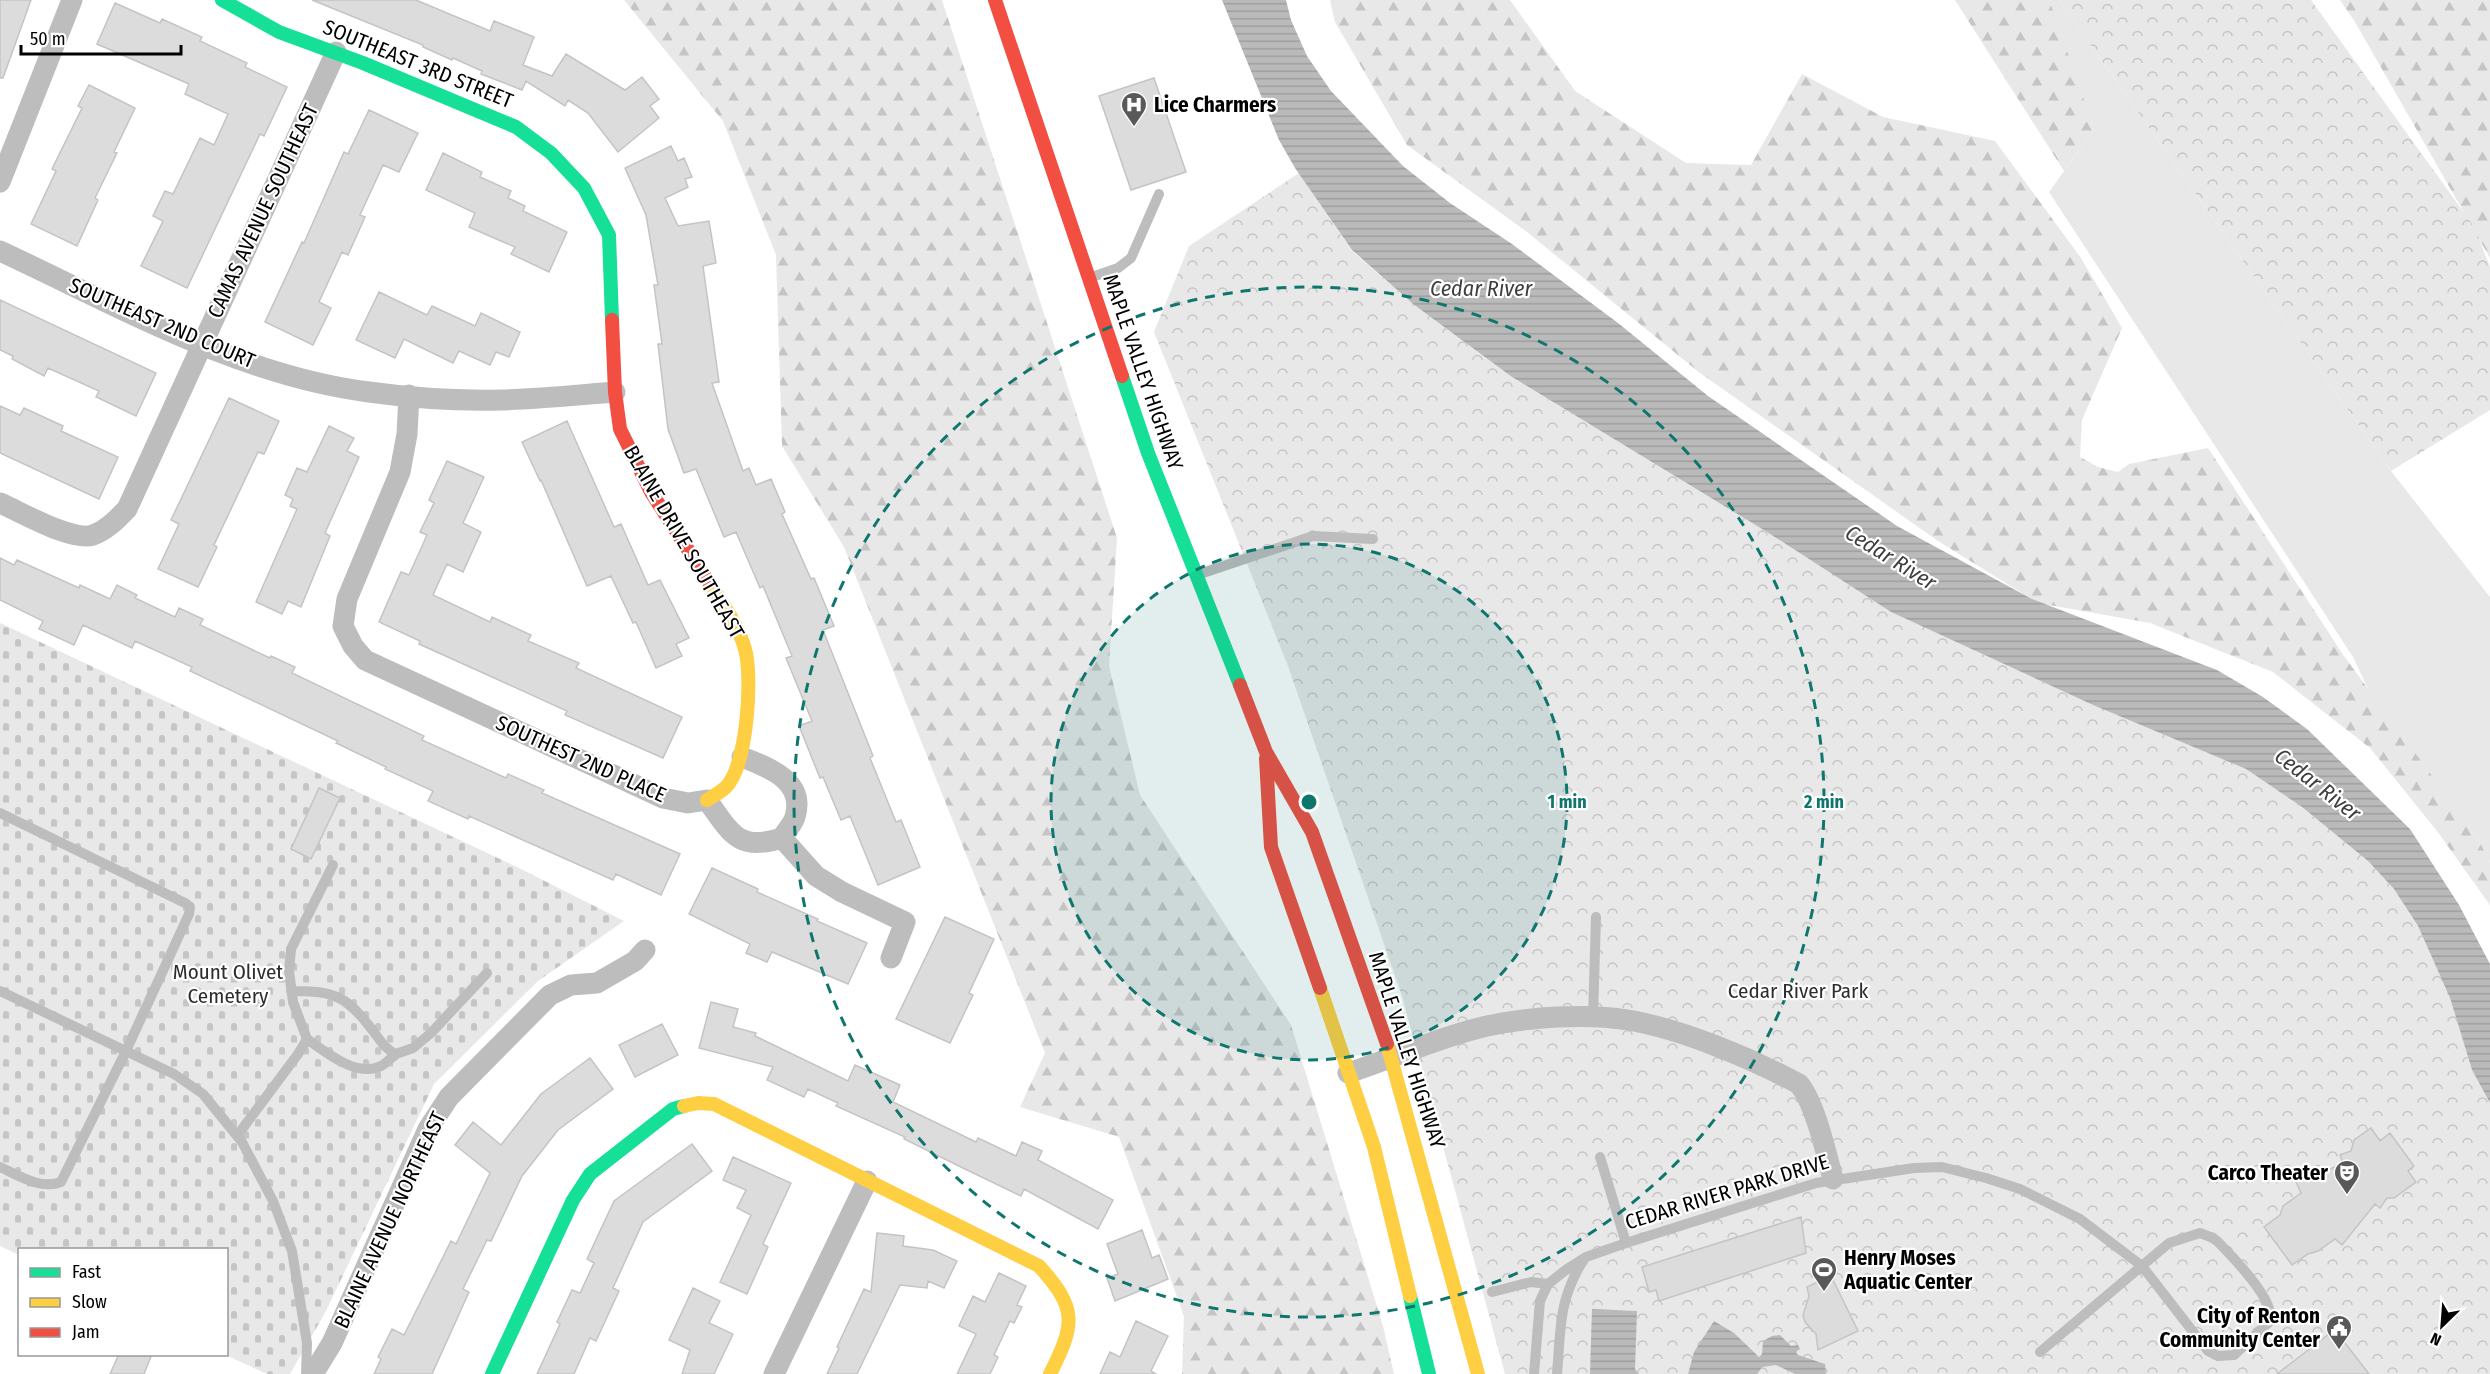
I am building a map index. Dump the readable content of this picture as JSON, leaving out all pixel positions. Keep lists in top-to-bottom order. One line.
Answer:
{"streets":{"main road":["SOUTHEAST 3RD STREET","MAPLE VALLEY HIGHWAY","BLAINE DRIVE SOUTHEAST"],"street":["CAMAS AVENUE SOUTHEAST","SOUTHEAST 2ND COURT","SOUTHEST 2ND PLACE","BLAINE AVENUE NORTHEAST"],"lane":["CEDAR RIVER PARK DRIVE"]},"crossings":[["SOUTHEAST 3RD STREET","CAMAS AVENUE SOUTHEAST"],["SOUTHEAST 3RD STREET","BLAINE DRIVE SOUTHEAST"],["CAMAS AVENUE SOUTHEAST","SOUTHEAST 2ND COURT"],["SOUTHEAST 2ND COURT","BLAINE DRIVE SOUTHEAST"],["SOUTHEAST 2ND COURT","SOUTHEST 2ND PLACE"],["BLAINE DRIVE SOUTHEAST","SOUTHEST 2ND PLACE"]],"water":["Cedar River"],"parks":["Mount Olivet Cemetery","Cedar River Park"],"places":{"hospital":["Lice Charmers"],"theatre":["Carco Theater"],"sports":["Henry Moses Aquatic Center"],"public building":["City of Renton Community Center"]},"legend":["Fast","Slow","Jam"],"scale_bar":"50 m","north":"bottom left","rings":["1 min","2 min"]}
